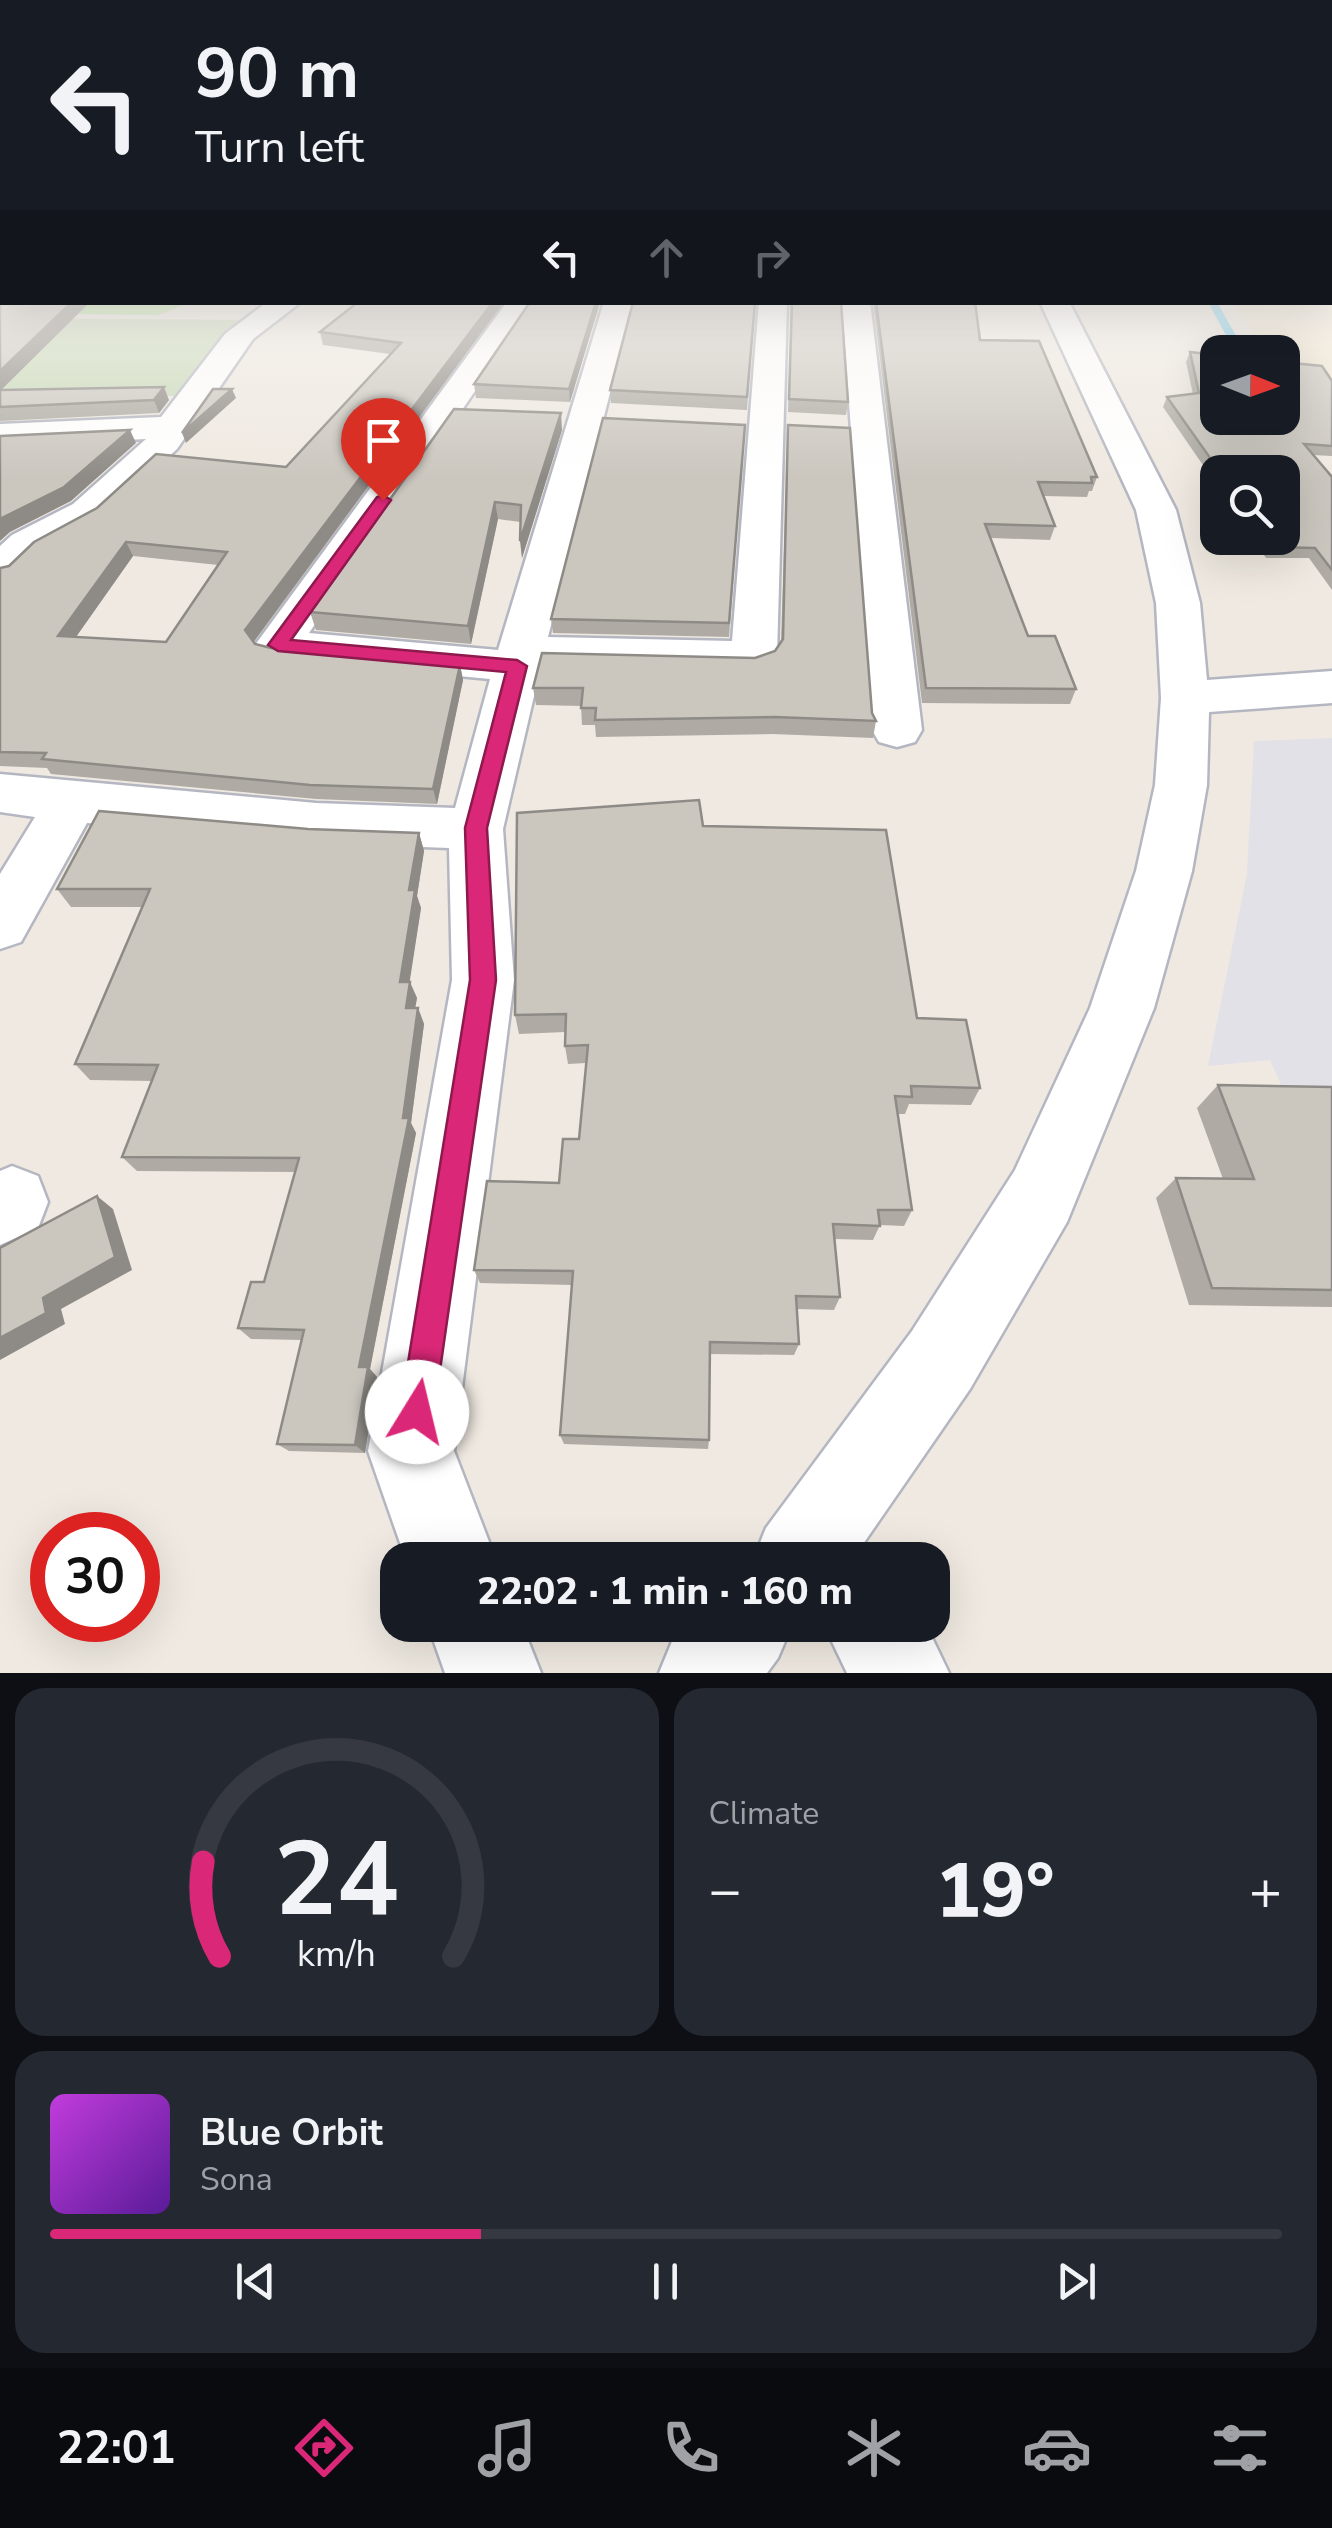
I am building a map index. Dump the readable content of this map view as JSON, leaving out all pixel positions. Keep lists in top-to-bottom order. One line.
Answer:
{"north":"right","page":{"turn":["90 m","Turn left"],"limit":"30","trip":"22:02 · 1 min · 160 m","tile":"Climate","heat":["−","19°","+"],"song":["Blue Orbit","Sona"],"tabs":"22:01","gauge":["24","km/h"]}}
